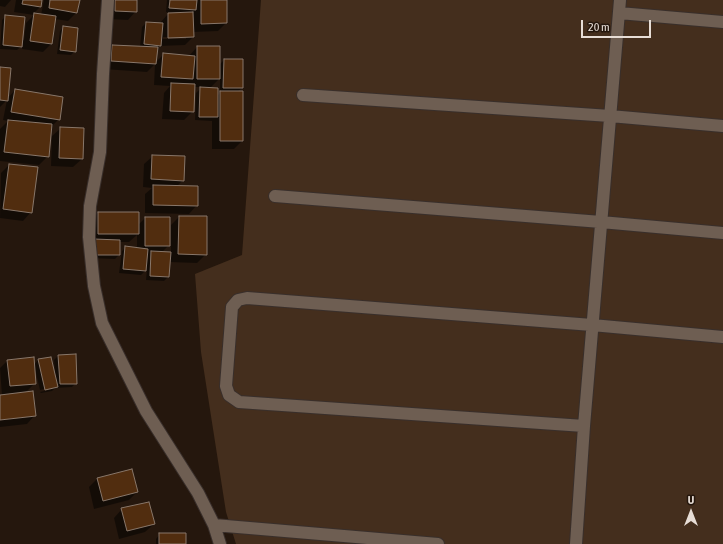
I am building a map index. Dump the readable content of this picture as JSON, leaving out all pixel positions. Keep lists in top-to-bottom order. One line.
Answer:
{"scale_bar":"20 m","north":"top"}
